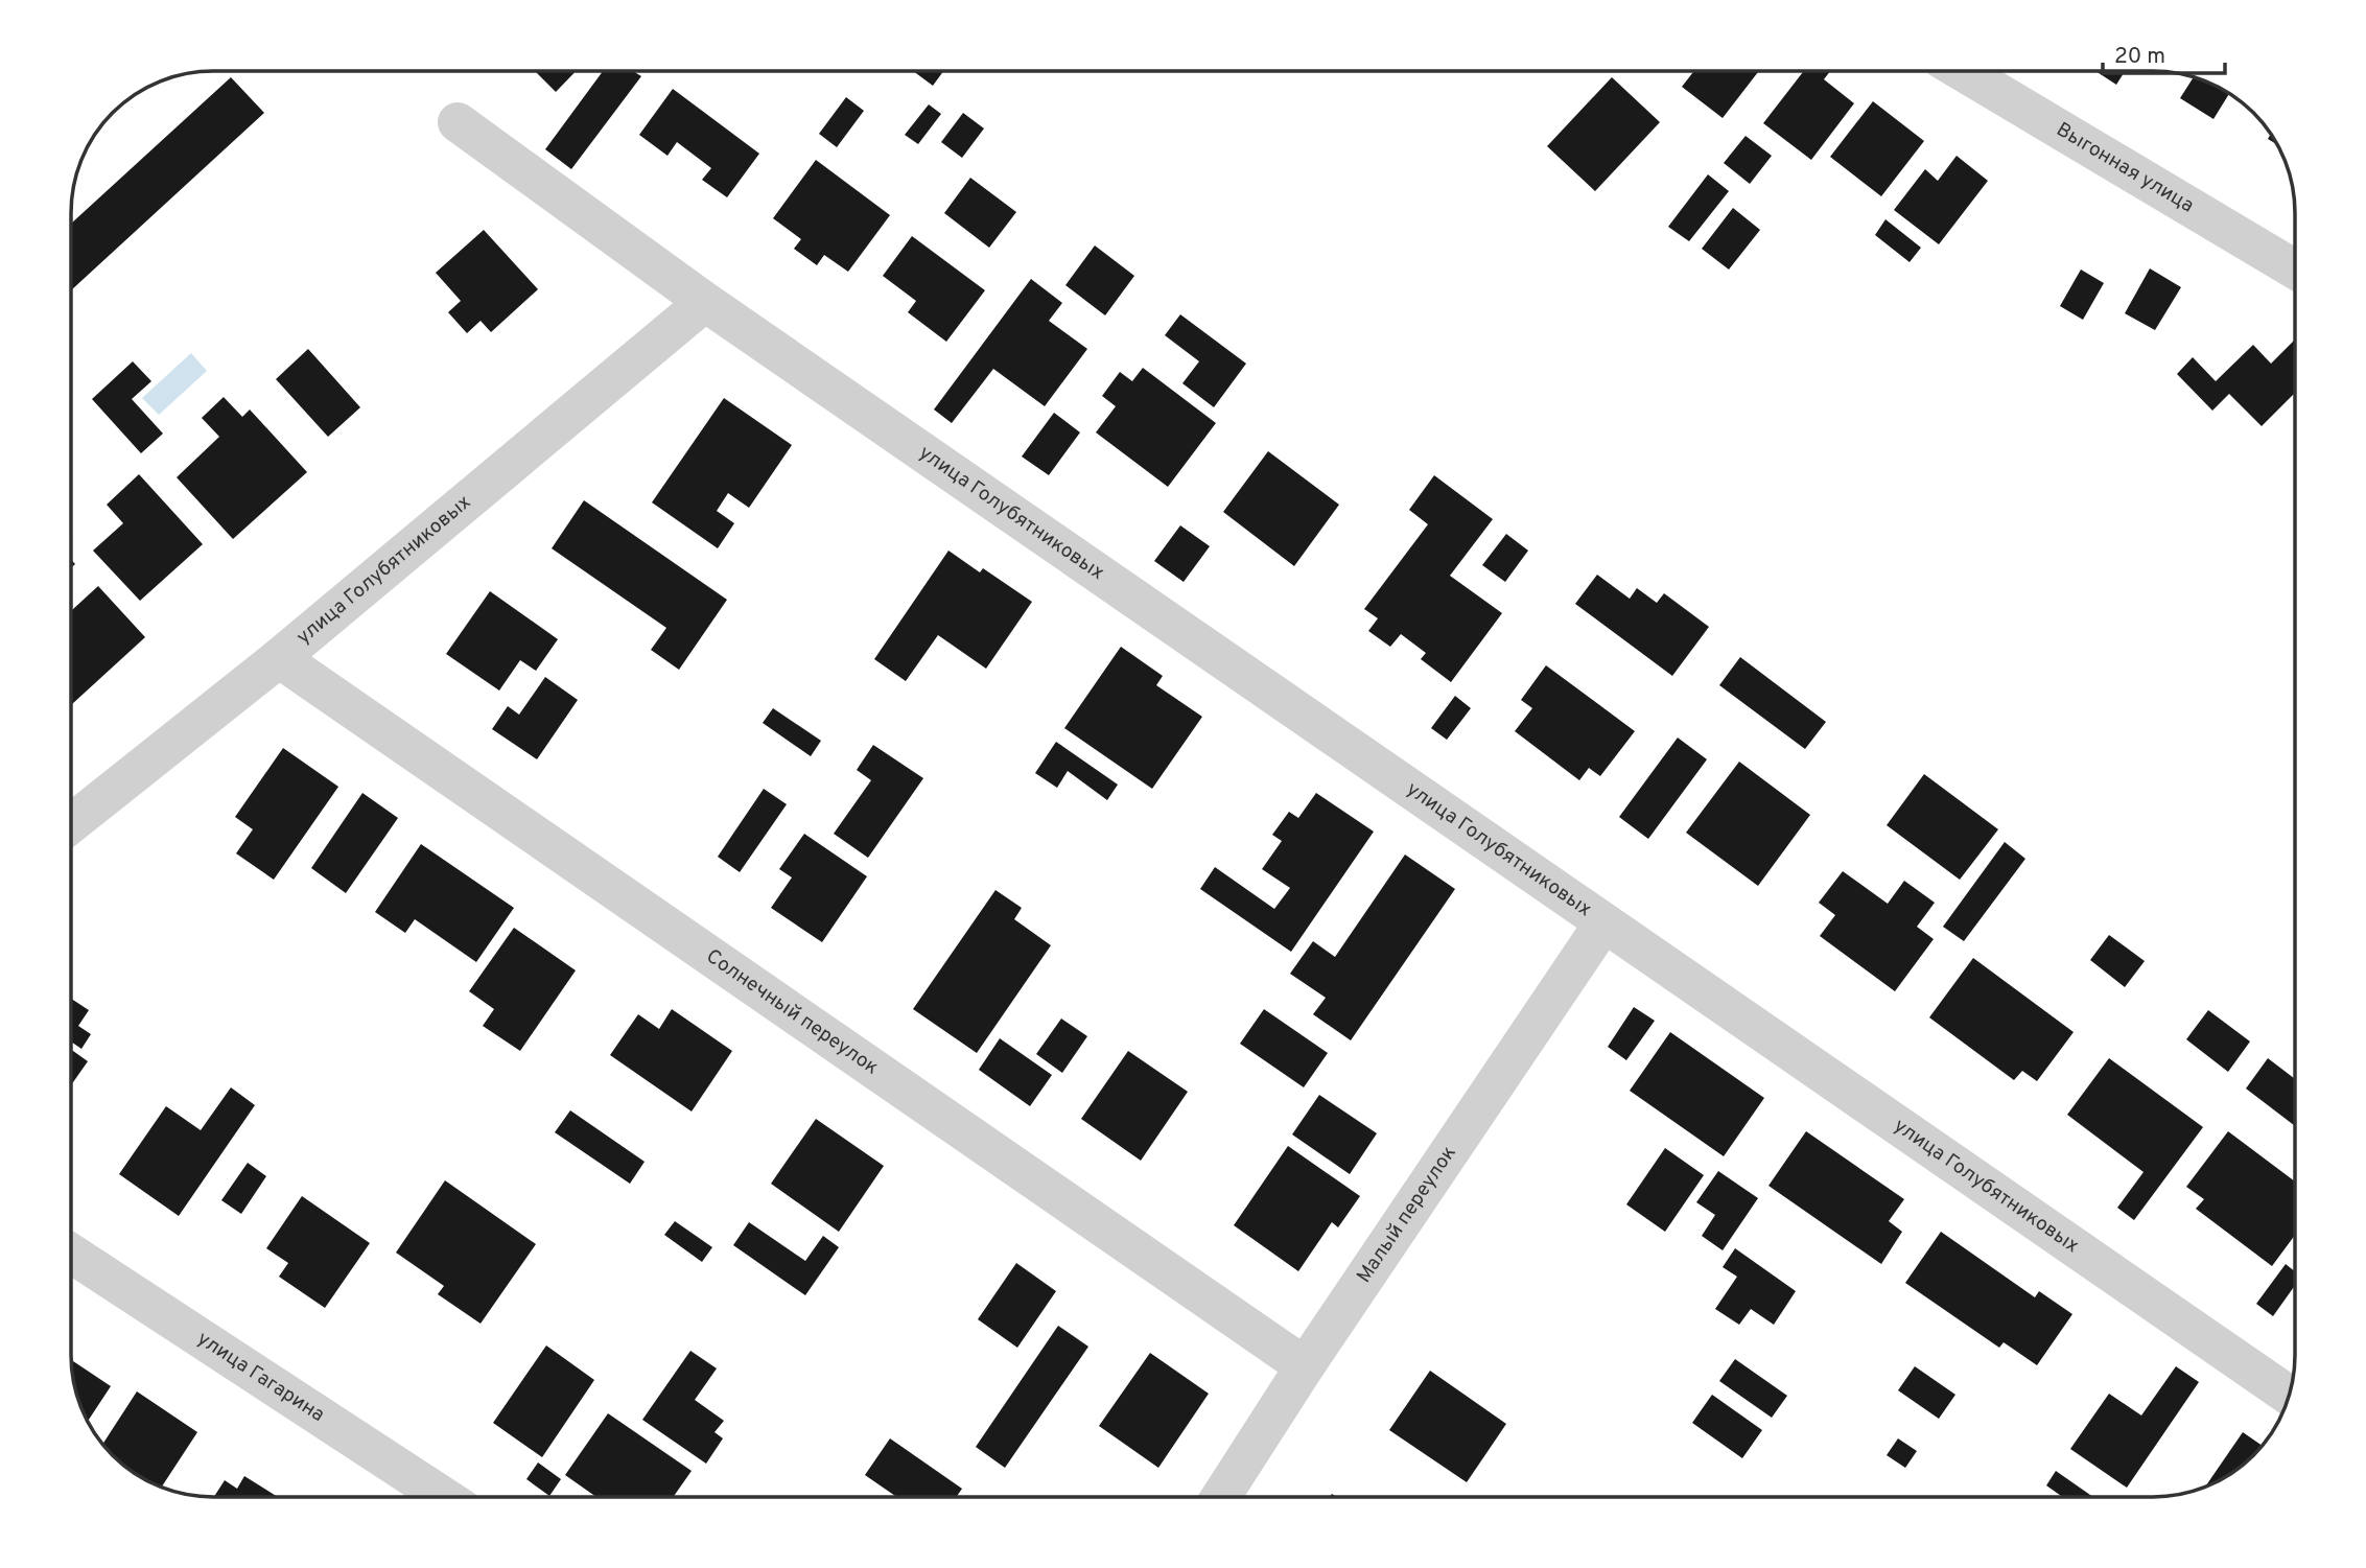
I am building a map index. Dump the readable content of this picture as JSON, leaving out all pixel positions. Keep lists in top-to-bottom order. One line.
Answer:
{"streets":{"street":["Выгонная улица","улица Голубятниковых","Солнечный переулок","Малый переулок","улица Гагарина"]},"crossings":[["улица Голубятниковых","Солнечный переулок"],["улица Голубятниковых","Малый переулок"],["Солнечный переулок","Малый переулок"]],"scale_bar":"20 m"}
